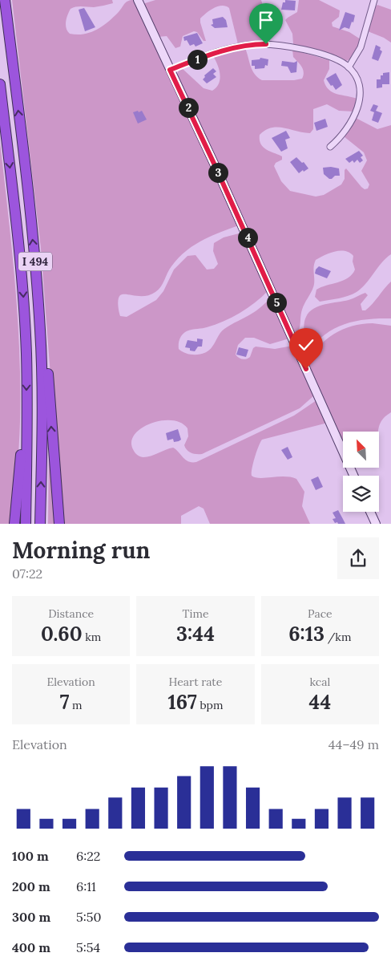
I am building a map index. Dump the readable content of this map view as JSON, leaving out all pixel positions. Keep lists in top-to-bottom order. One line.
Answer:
{"streets":{"highway":["I 494"]},"north":"top left","page":{"pins":["1","2","3","4","5"],"heading":["Morning run","07:22"],"stats":[["Distance","0.60 km"],["Time","3:44"],["Pace","6:13 /km"],["Elevation","7 m"],["Heart rate","167 bpm"],["kcal","44"]],"chart":["Elevation","44–49 m"],"list":[{"name":"100 m","note":"6:22"},{"name":"200 m","note":"6:11"},{"name":"300 m","note":"5:50"},{"name":"400 m","note":"5:54"}]}}
